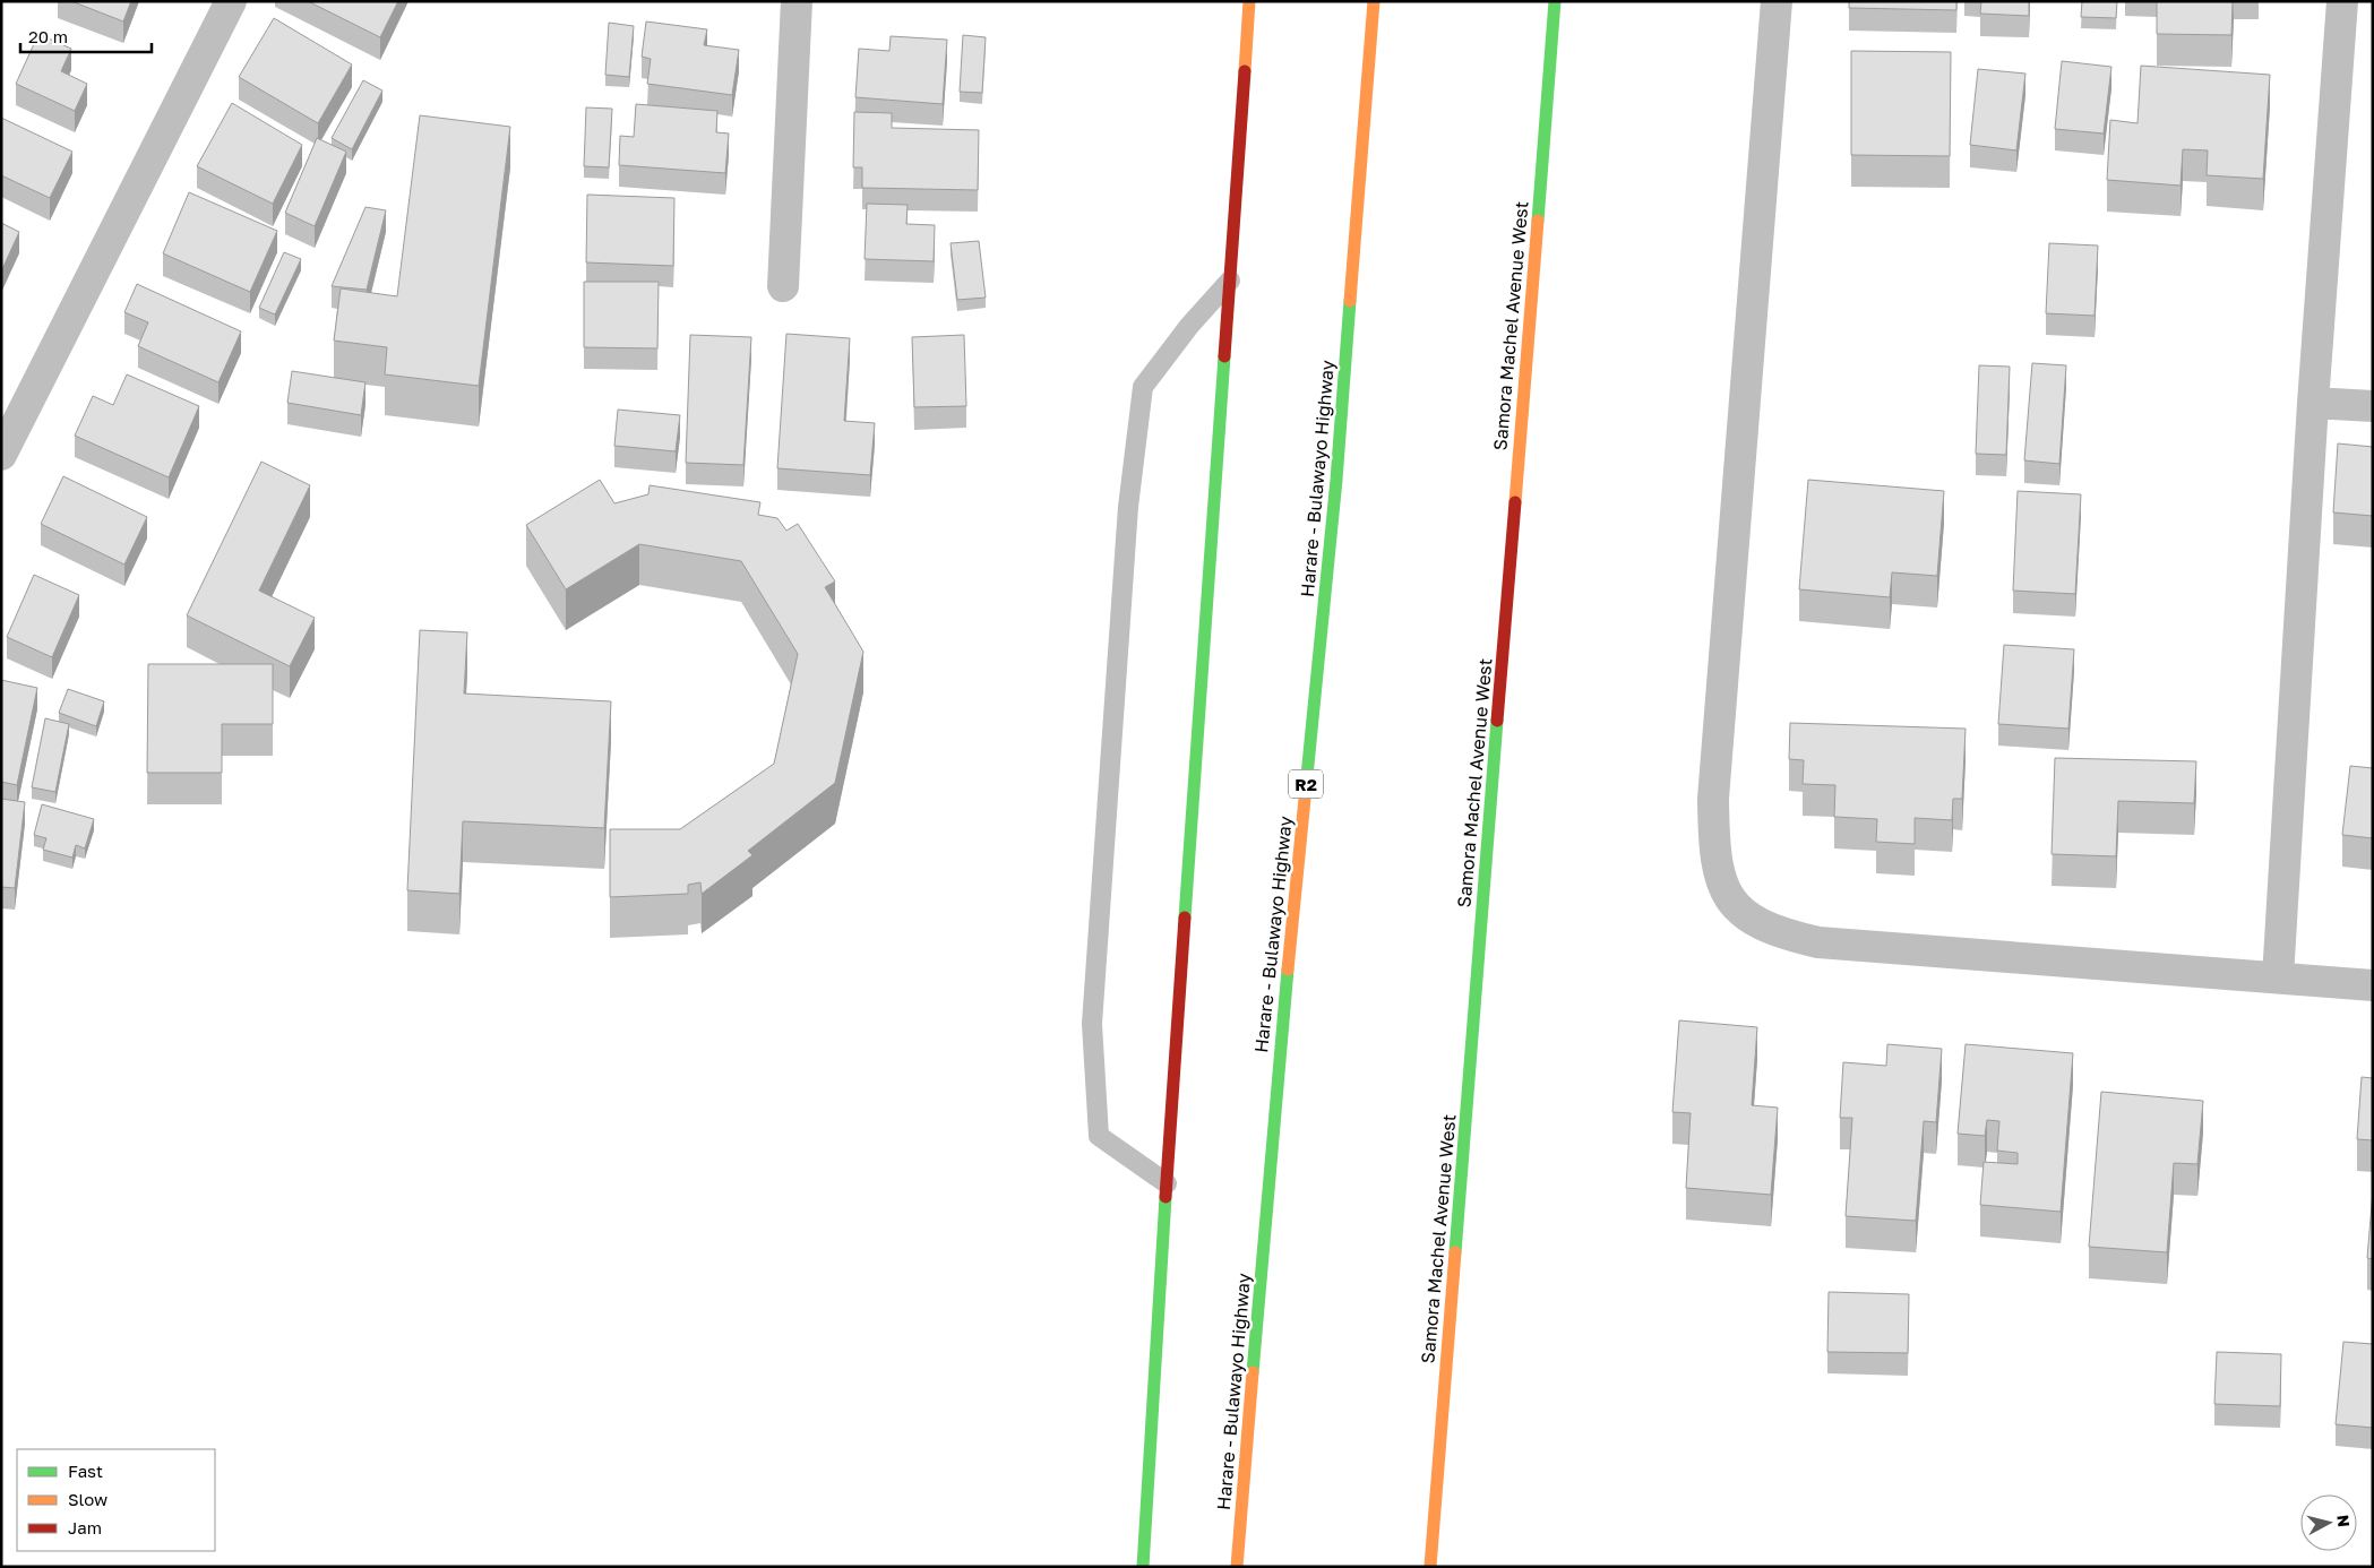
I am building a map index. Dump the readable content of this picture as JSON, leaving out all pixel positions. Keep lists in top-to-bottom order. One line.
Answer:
{"streets":{"main road":["Samora Machel Avenue West","Harare - Bulawayo Highway","R2"]},"legend":["Fast","Slow","Jam"],"scale_bar":"20 m","north":"right"}
